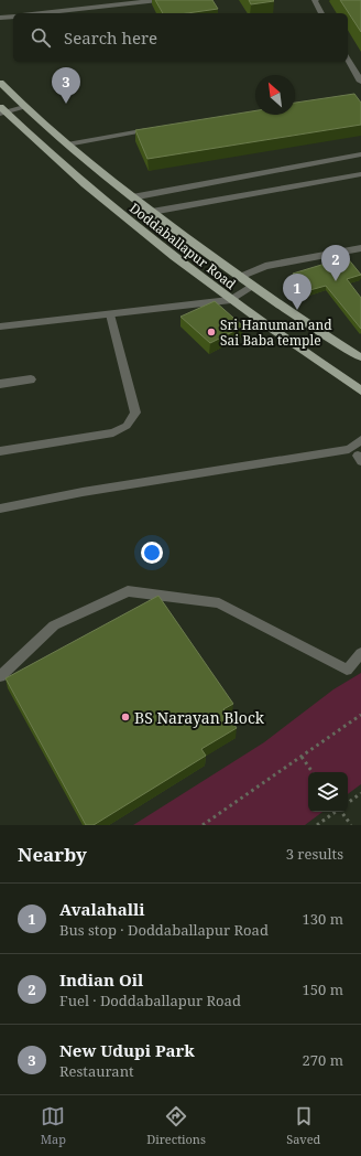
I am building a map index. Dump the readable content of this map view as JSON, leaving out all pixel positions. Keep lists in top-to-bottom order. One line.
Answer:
{"streets":{"main road":["Doddaballapur Road"]},"places":["Sri Hanuman and Sai Baba temple","BS Narayan Block"],"north":"top left","page":{"search":"Search here","pins":["3","2","1"],"heading":["Nearby","3 results"],"list":[{"mark":"1","name":"Avalahalli","note":"Bus stop · Doddaballapur Road","value":"130 m"},{"mark":"2","name":"Indian Oil","note":"Fuel · Doddaballapur Road","value":"150 m"},{"mark":"3","name":"New Udupi Park","note":"Restaurant","value":"270 m"}],"nav":["Map","Directions","Saved"]}}
